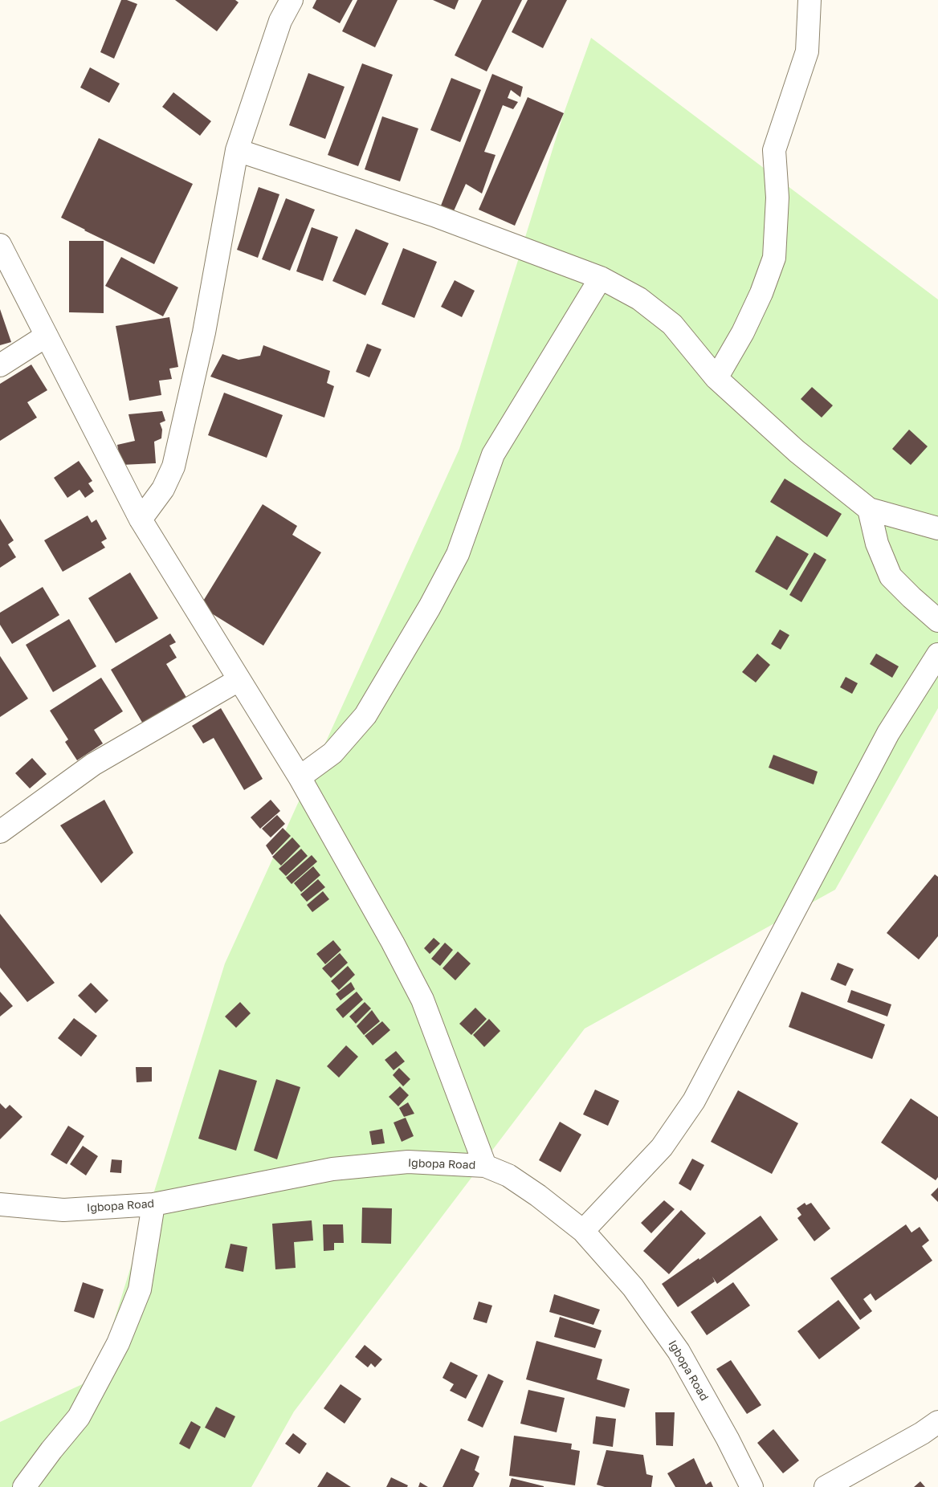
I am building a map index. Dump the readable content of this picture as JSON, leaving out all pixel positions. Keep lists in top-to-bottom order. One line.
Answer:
{"streets":{"street":["Igbopa Road"]}}
